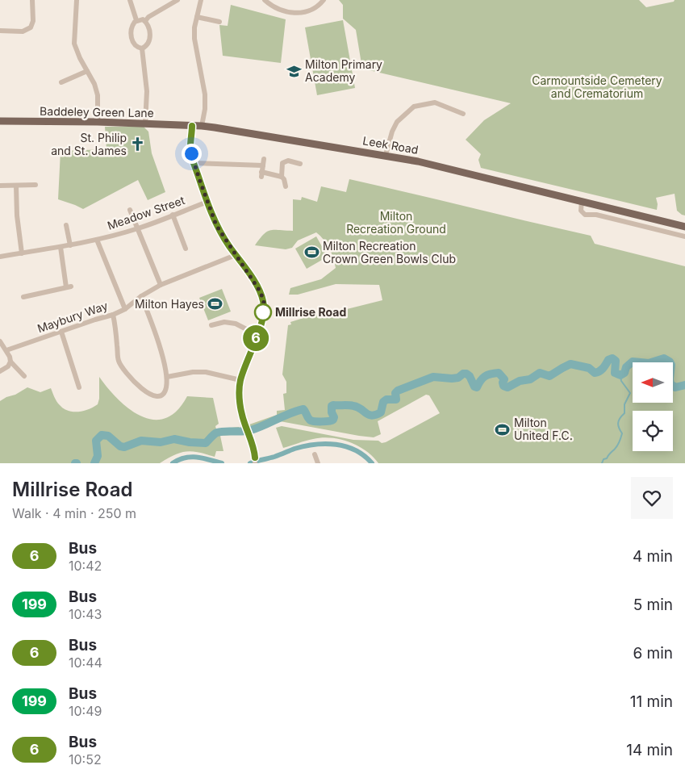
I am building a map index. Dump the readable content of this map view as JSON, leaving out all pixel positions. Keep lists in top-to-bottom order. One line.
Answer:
{"streets":{"main road":["Baddeley Green Lane","Leek Road"],"street":["Meadow Street","Maybury Way"]},"crossings":[["Baddeley Green Lane","Leek Road"]],"parks":["Carmountside Cemetery and Crematorium","Milton Recreation Ground"],"places":{"school or university":["Milton Primary Academy"],"church":["St. Philip and St. James"],"sports":["Milton Recreation Crown Green Bowls Club","Milton Hayes","Milton United F.C."],"other":["Millrise Road"]},"lines":["bus line 6"],"north":"left","page":{"on_map":"6","heading":["Millrise Road","Walk · 4 min · 250 m"],"list":[{"mark":"6","name":"Bus","note":"10:42","value":"4 min"},{"mark":"199","name":"Bus","note":"10:43","value":"5 min"},{"mark":"6","name":"Bus","note":"10:44","value":"6 min"},{"mark":"199","name":"Bus","note":"10:49","value":"11 min"},{"mark":"6","name":"Bus","note":"10:52","value":"14 min"}]}}
